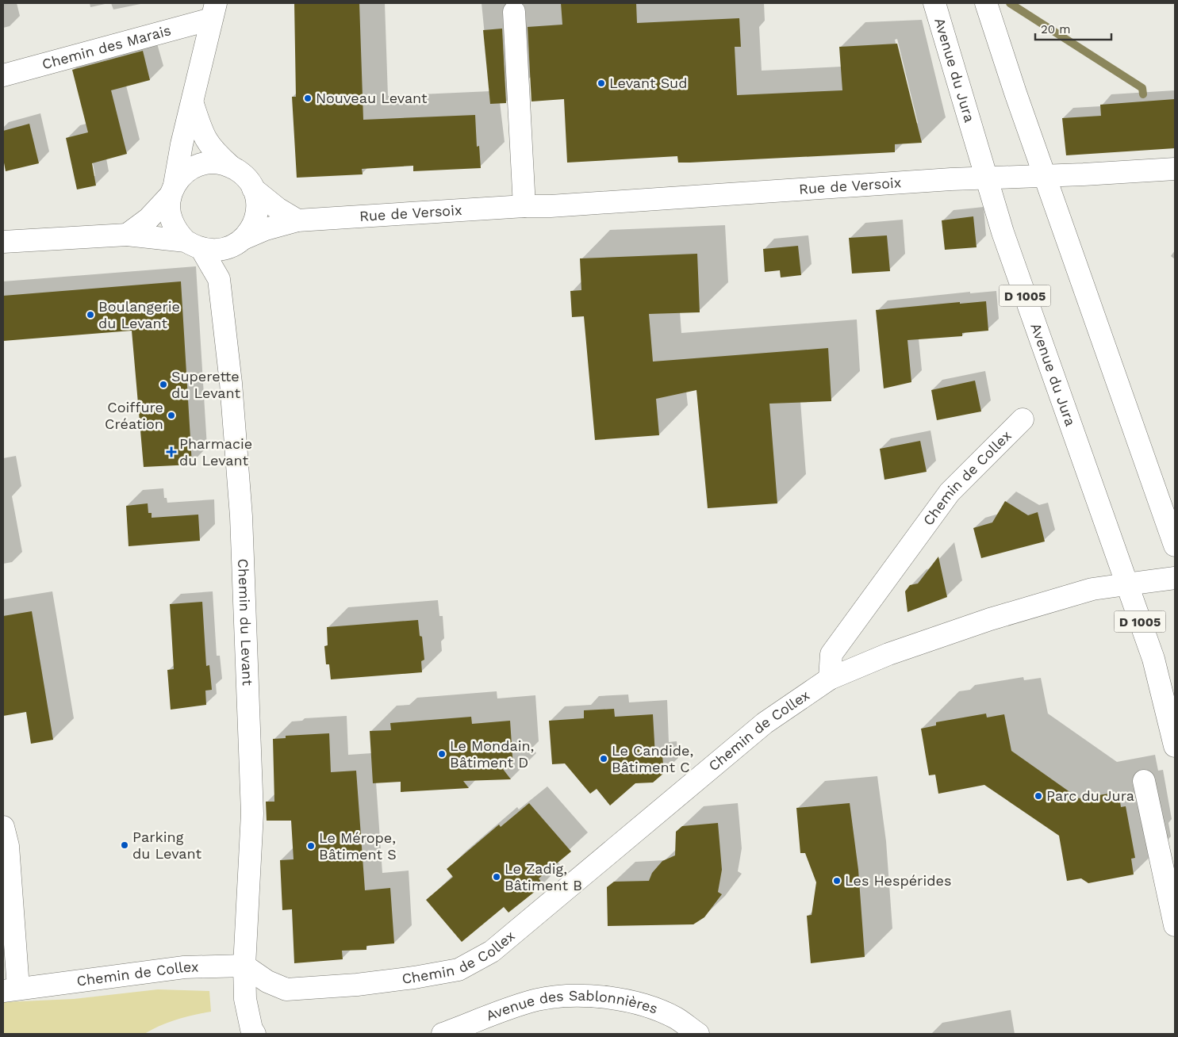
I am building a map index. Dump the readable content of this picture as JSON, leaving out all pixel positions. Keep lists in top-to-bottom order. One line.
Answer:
{"streets":{"street":["Chemin des Marais","Avenue du Jura","Rue de Versoix","D 1005","Chemin de Collex","Chemin du Levant","Avenue des Sablonnières"]},"crossings":[["Avenue du Jura","Rue de Versoix"],["Avenue du Jura","Chemin de Collex"],["Chemin de Collex","Chemin du Levant"]],"places":{"other":["Levant Sud","Nouveau Levant","Boulangerie du Levant","Superette du Levant","Coiffure Création","Le Mondain, Bâtiment D","Le Candide, Bâtiment C","Parc du Jura","Parking du Levant","Le Mérope, Bâtiment S","Le Zadig, Bâtiment B","Les Hespérides"],"health":["Pharmacie du Levant"]},"scale_bar":"20 m"}
